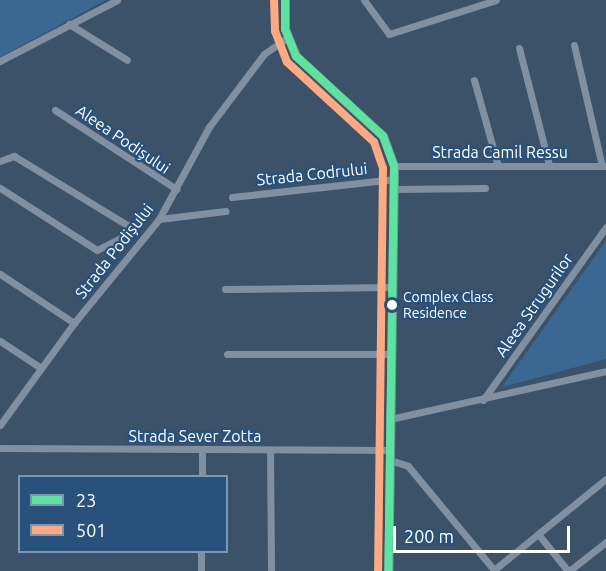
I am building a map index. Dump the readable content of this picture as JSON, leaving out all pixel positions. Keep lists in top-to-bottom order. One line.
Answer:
{"streets":{"street":["Aleea Podișului","Strada Camil Ressu","Strada Codrului","Strada Podișului","Aleea Strugurilor","Strada Sever Zotta"]},"crossings":[["Aleea Podișului","Strada Podișului"]],"places":["Complex Class Residence"],"lines":["transit line 23","transit line 501"],"legend":["23","501"],"scale_bar":"200 m"}
